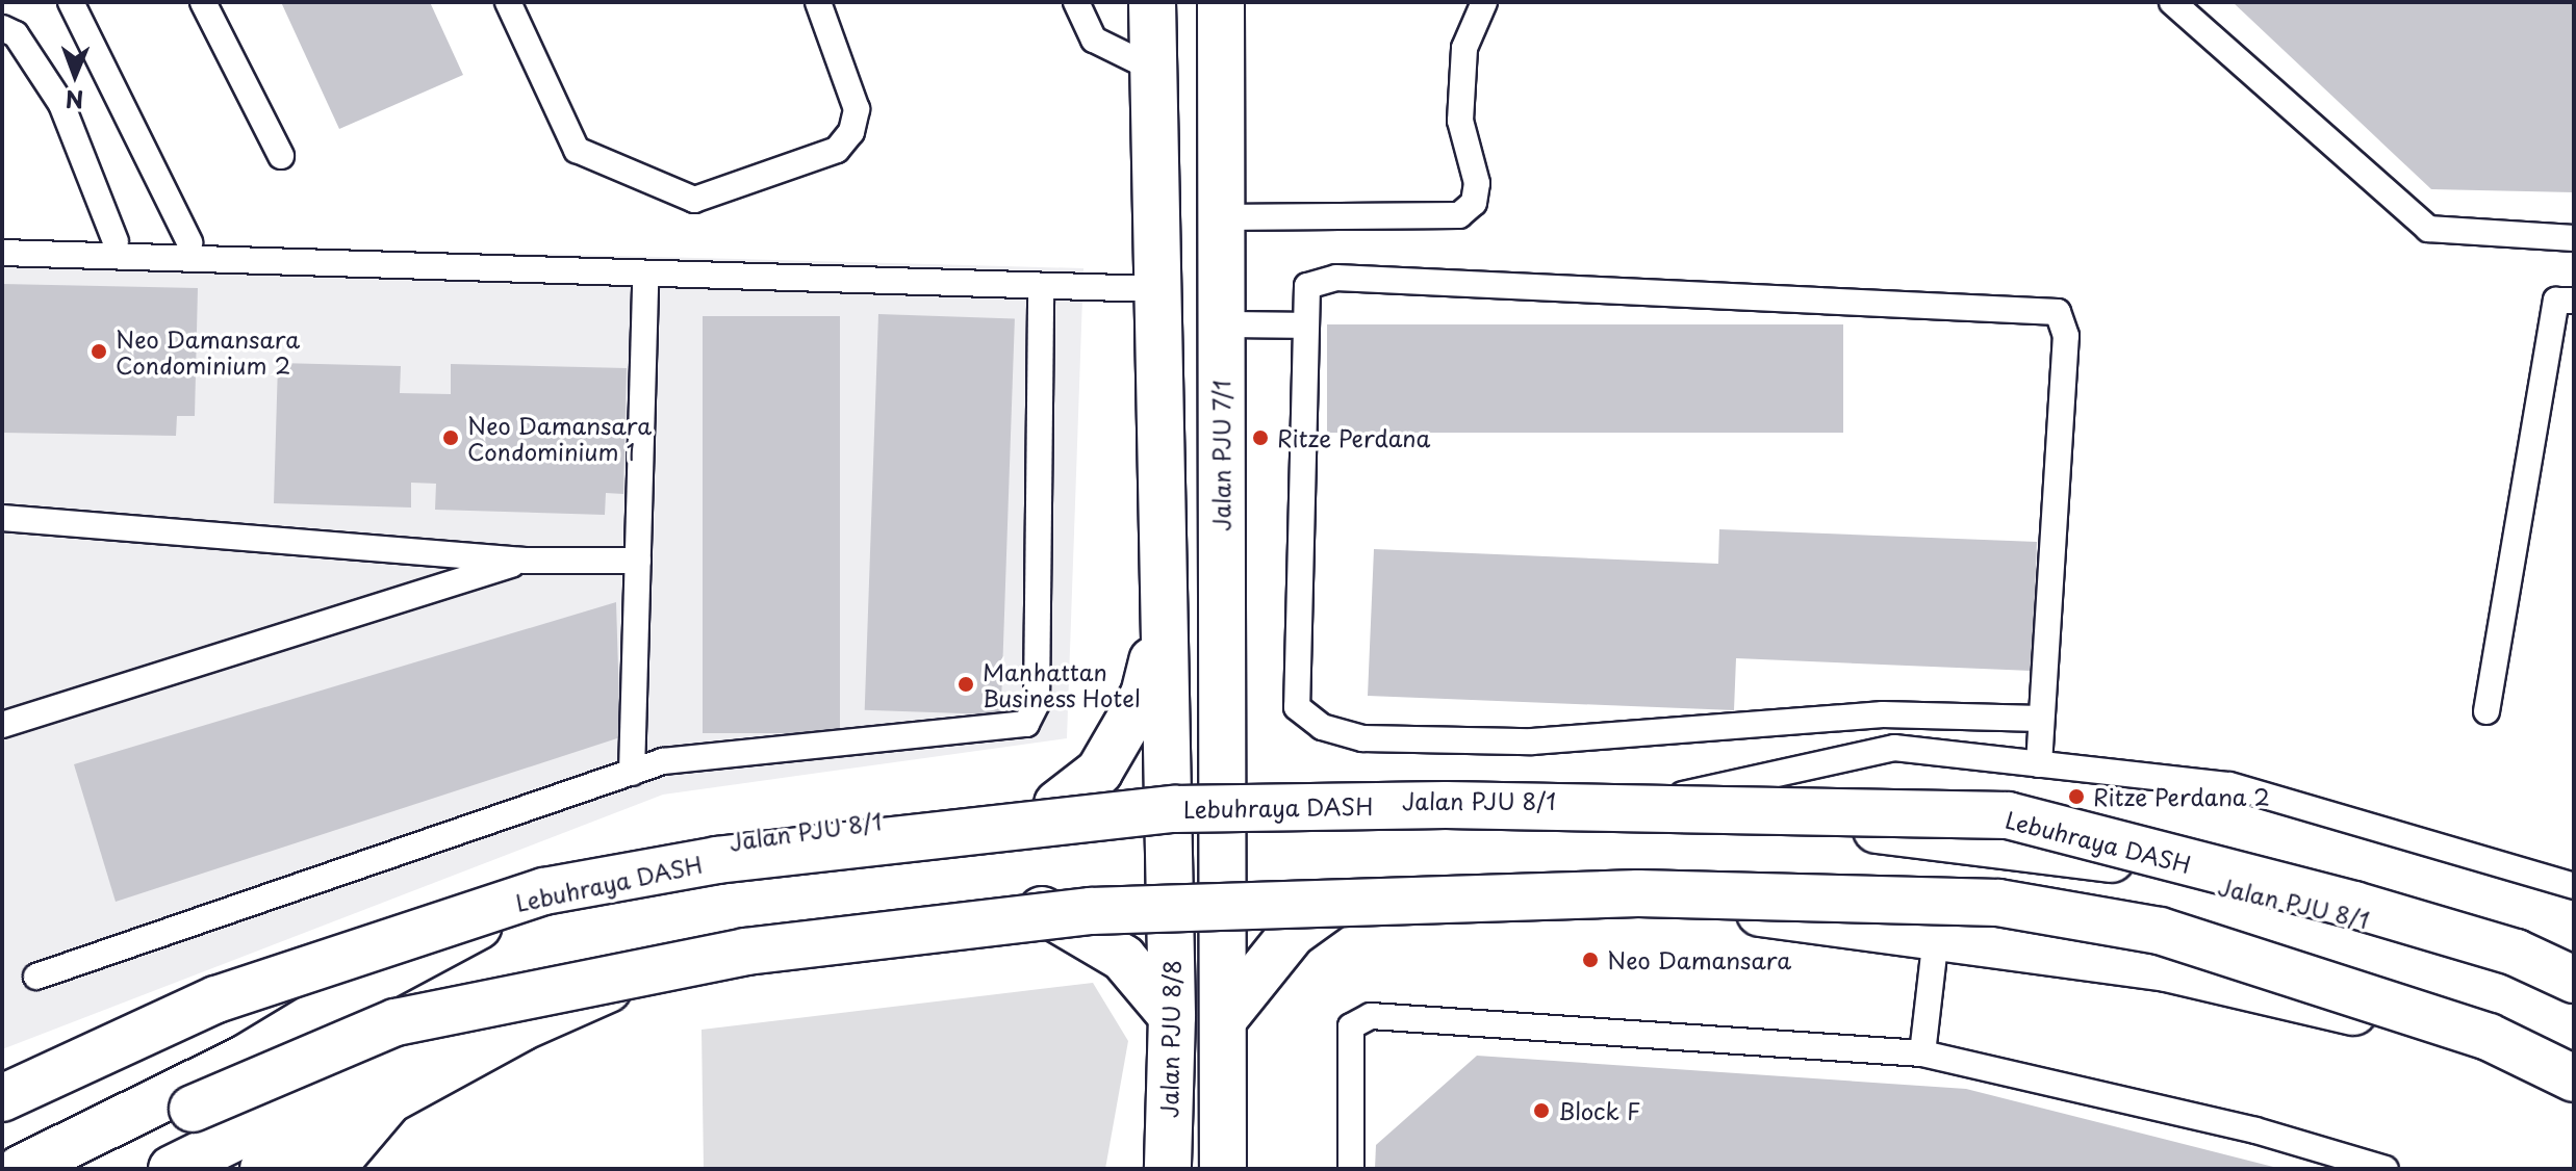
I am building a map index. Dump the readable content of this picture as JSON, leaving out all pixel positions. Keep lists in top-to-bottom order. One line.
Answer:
{"streets":{"main road":["Jalan PJU 7/1","Jalan PJU 8/1","Lebuhraya DASH","Jalan PJU 8/8"]},"crossings":[["Jalan PJU 7/1","Jalan PJU 8/1"]],"places":["Neo Damansara Condominium 2","Neo Damansara Condominium 1","Ritze Perdana","Manhattan Business Hotel","Ritze Perdana 2","Neo Damansara","Block F"],"north":"bottom"}
